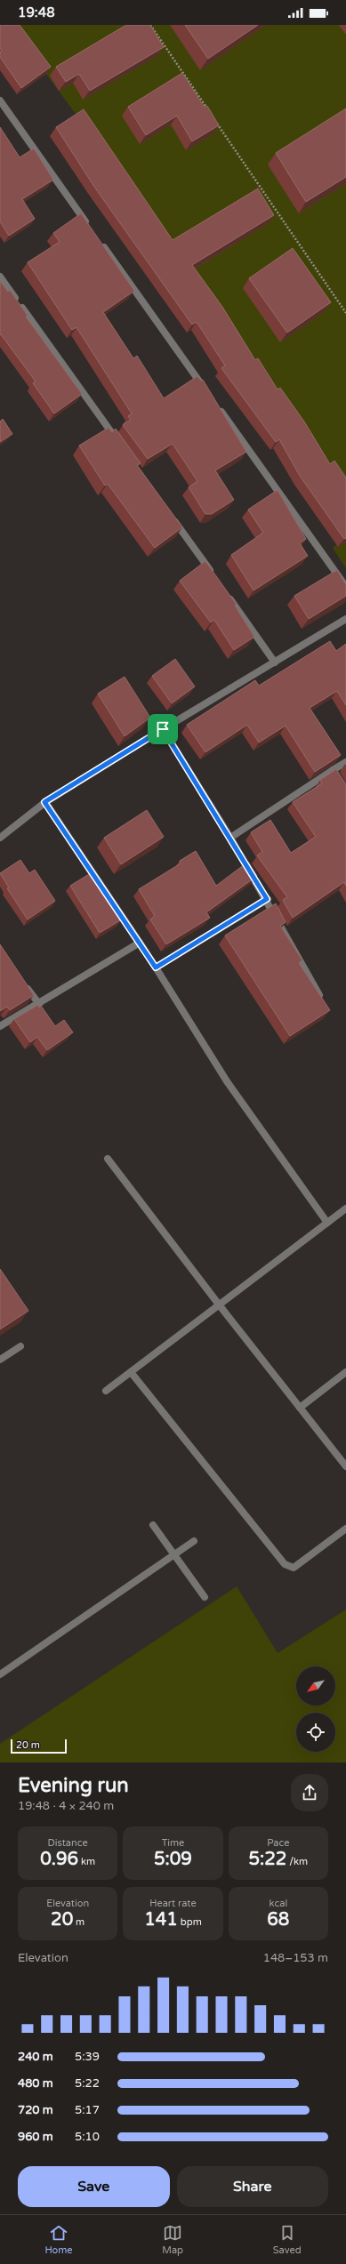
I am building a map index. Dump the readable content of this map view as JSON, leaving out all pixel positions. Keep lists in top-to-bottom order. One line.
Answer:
{"scale_bar":"20 m","north":"bottom left","page":{"status":"19:48","scale":"20 m","heading":["Evening run","19:48 · 4 × 240 m"],"stats":[["Distance","0.96 km"],["Time","5:09"],["Pace","5:22 /km"],["Elevation","20 m"],["Heart rate","141 bpm"],["kcal","68"]],"chart":["Elevation","148–153 m"],"list":[{"name":"240 m","note":"5:39"},{"name":"480 m","note":"5:22"},{"name":"720 m","note":"5:17"},{"name":"960 m","note":"5:10"}],"buttons":["Save","Share"],"tabs":["Home","Map","Saved"]}}
